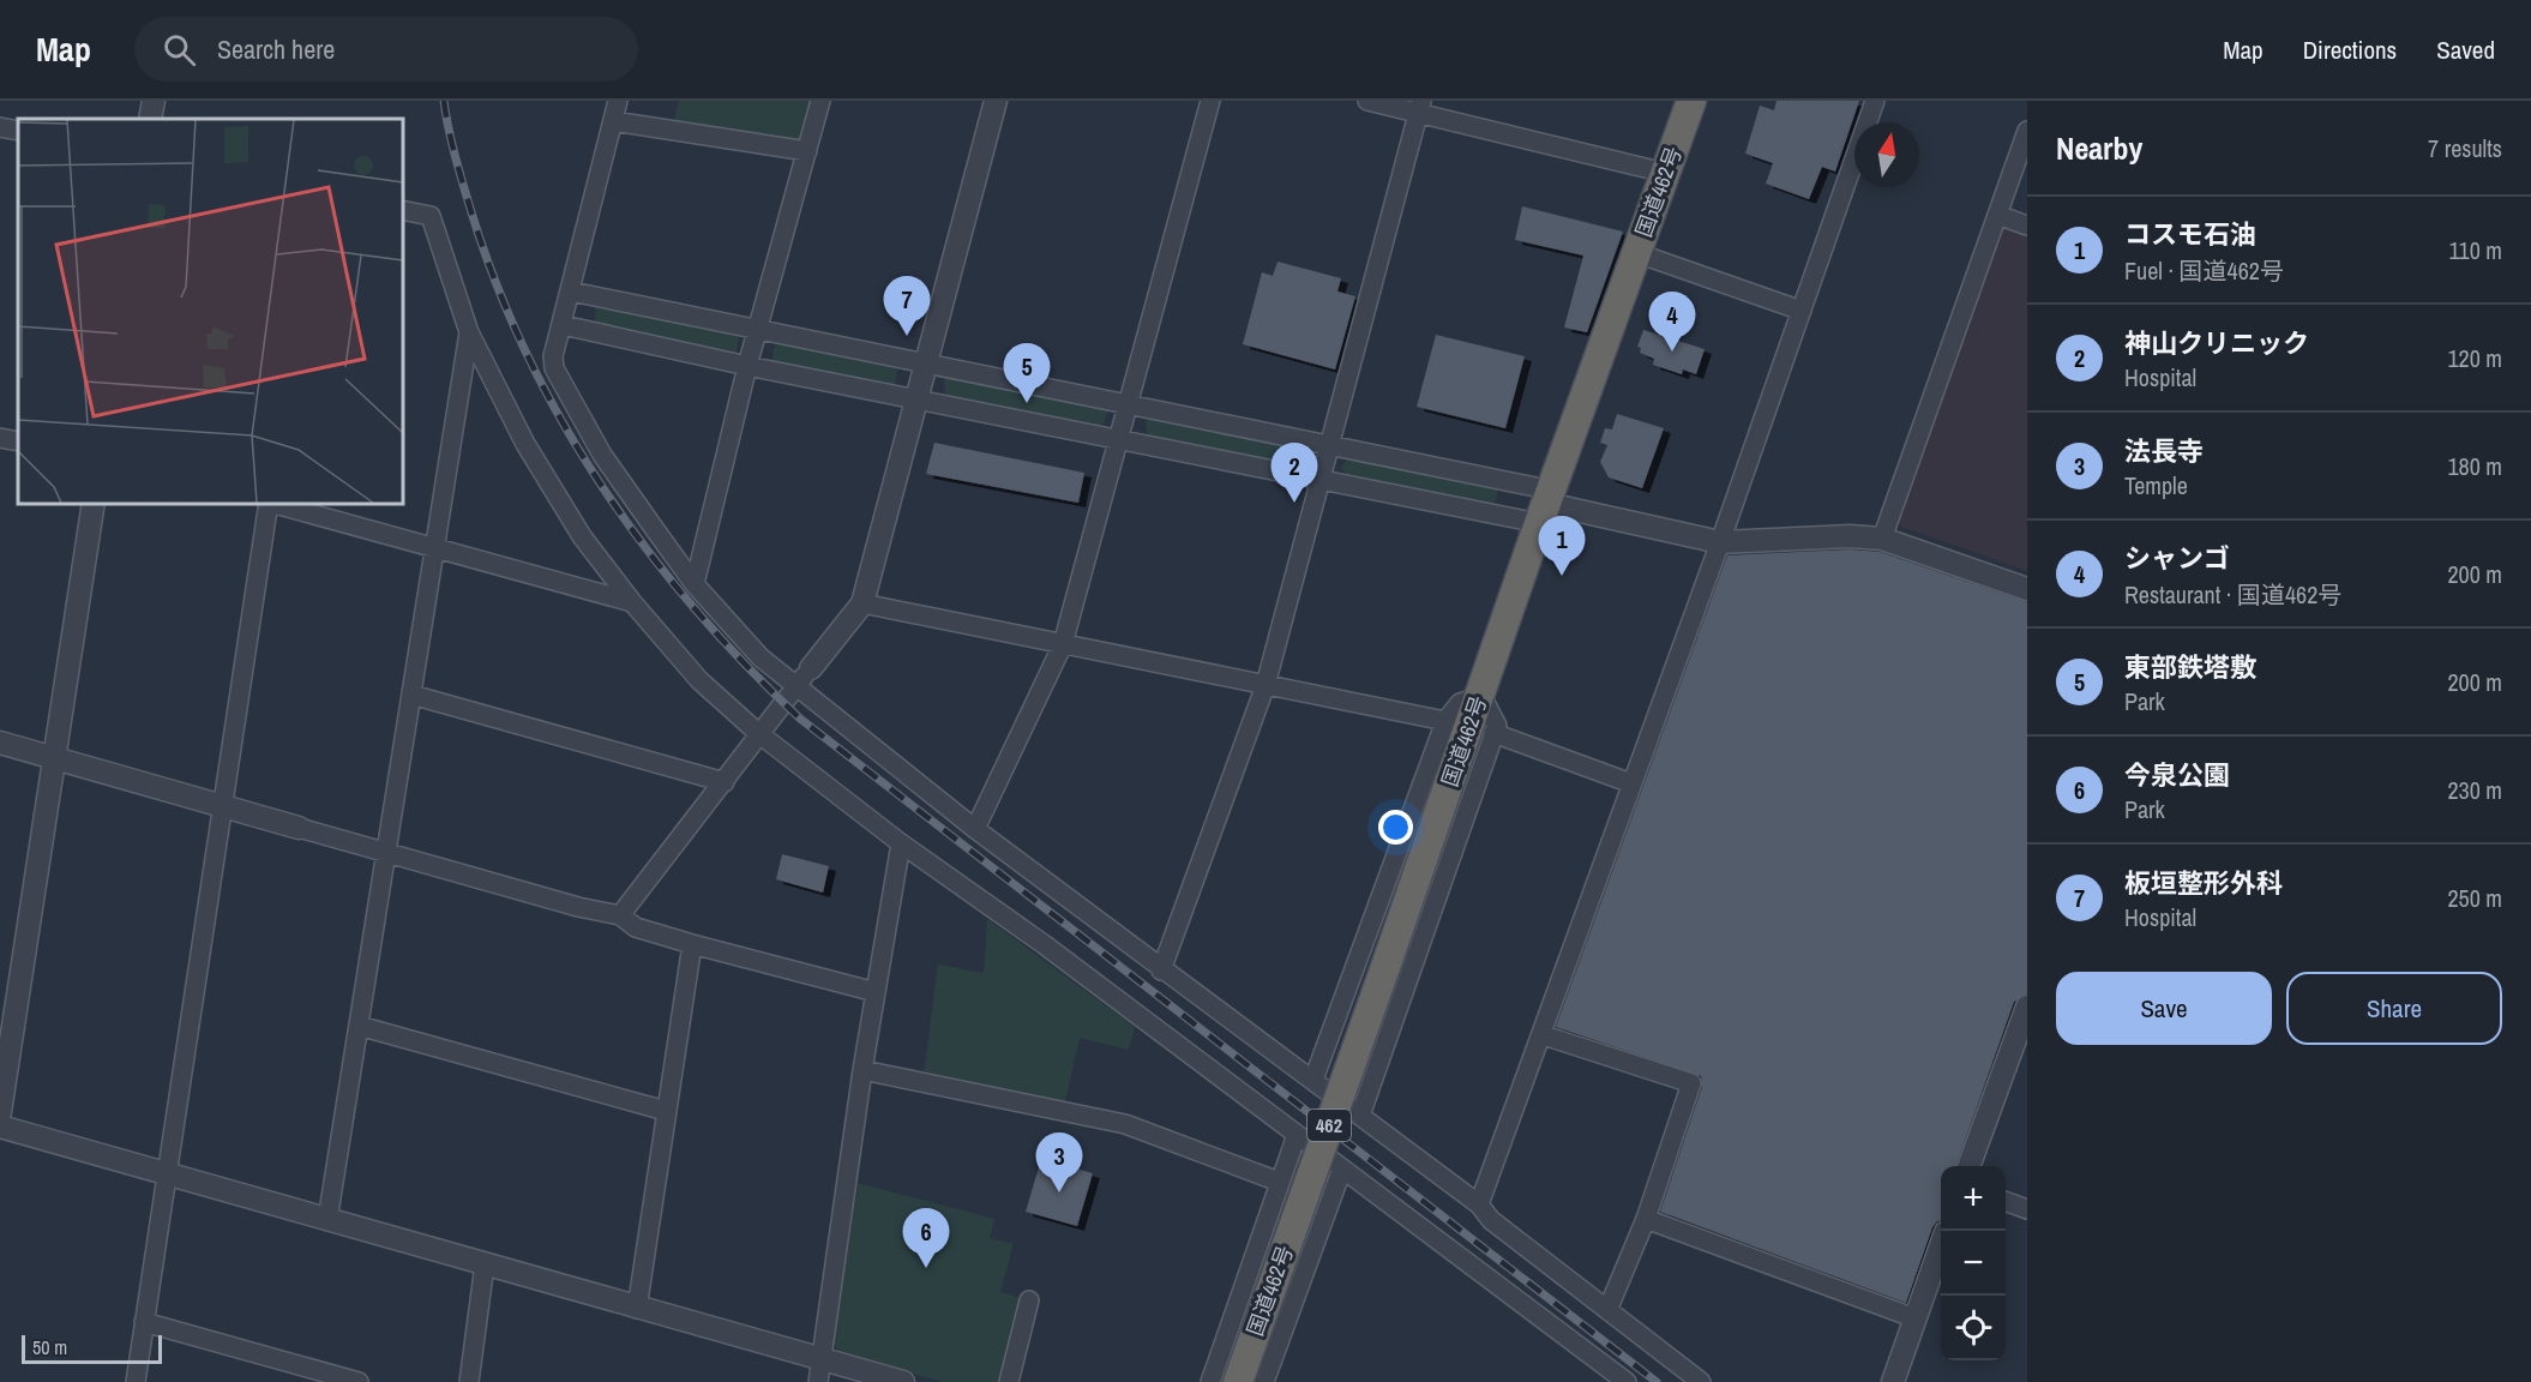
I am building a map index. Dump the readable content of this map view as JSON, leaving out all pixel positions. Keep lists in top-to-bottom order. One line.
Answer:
{"streets":{"highway":["国道462号","462"]},"scale_bar":"50 m","north":"top","page":{"header":"Map","search":"Search here","nav":["Map","Directions","Saved"],"heading":["Nearby","7 results"],"list":[{"mark":"1","name":"コスモ石油","note":"Fuel · 国道462号","value":"110 m"},{"mark":"2","name":"神山クリニック","note":"Hospital","value":"120 m"},{"mark":"3","name":"法長寺","note":"Temple","value":"180 m"},{"mark":"4","name":"シャンゴ","note":"Restaurant · 国道462号","value":"200 m"},{"mark":"5","name":"東部鉄塔敷","note":"Park","value":"200 m"},{"mark":"6","name":"今泉公園","note":"Park","value":"230 m"},{"mark":"7","name":"板垣整形外科","note":"Hospital","value":"250 m"}],"pins":["7","4","5","2","1","3","6"],"buttons":["Save","Share"],"map_buttons":["+","−"],"scale":"50 m"}}
